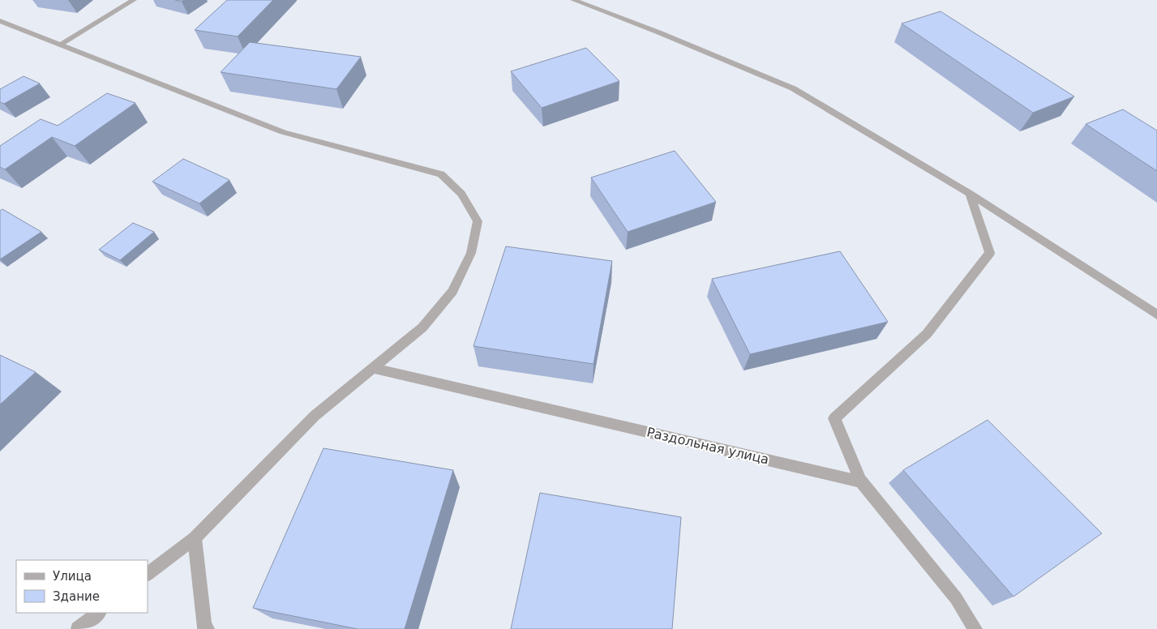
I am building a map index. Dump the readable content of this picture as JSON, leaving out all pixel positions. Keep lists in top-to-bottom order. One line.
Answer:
{"streets":{"street":["Раздольная улица"]},"legend":["Улица","Здание"]}
